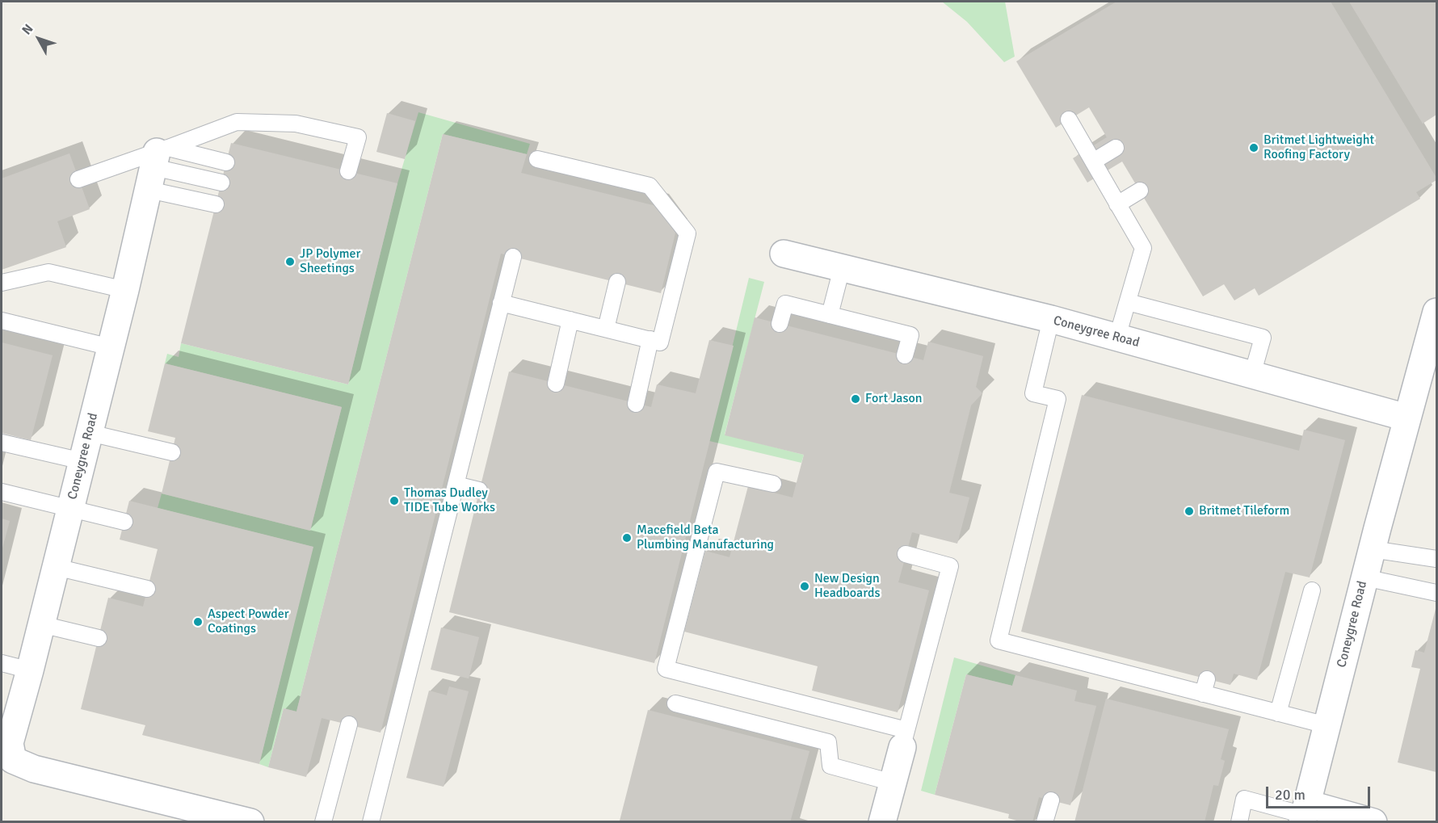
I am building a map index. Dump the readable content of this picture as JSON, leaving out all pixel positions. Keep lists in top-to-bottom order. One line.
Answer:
{"streets":{"street":["Coneygree Road"]},"places":["Britmet Lightweight Roofing Factory","JP Polymer Sheetings","Fort Jason","Thomas Dudley TIDE Tube Works","Britmet Tileform","Macefield Beta Plumbing Manufacturing","New Design Headboards","Aspect Powder Coatings"],"scale_bar":"20 m","north":"top left"}
